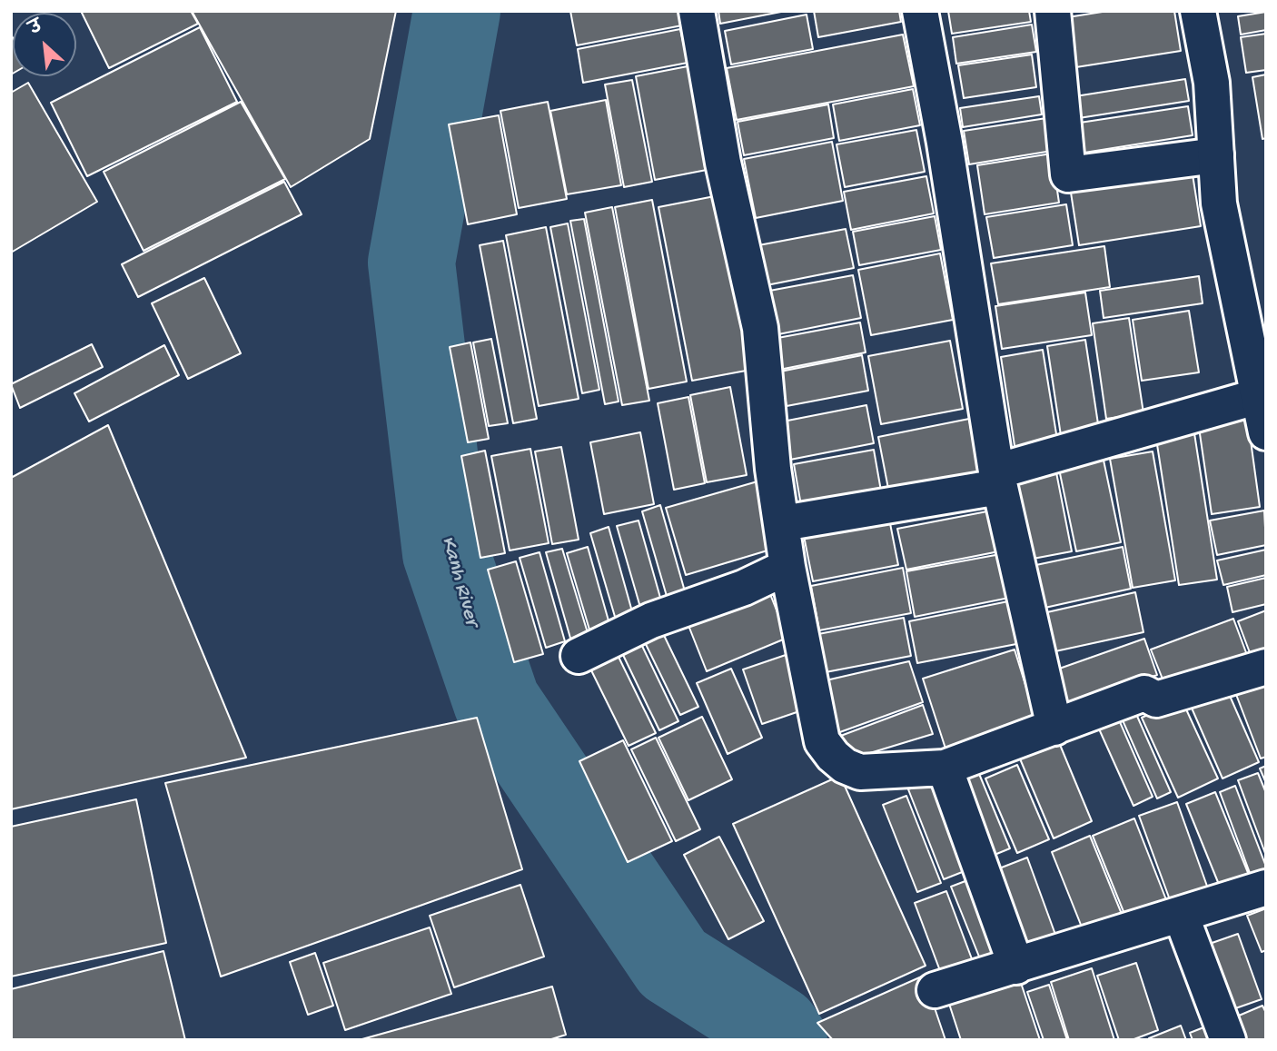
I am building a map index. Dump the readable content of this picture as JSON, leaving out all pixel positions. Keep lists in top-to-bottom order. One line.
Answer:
{"water":["Kanh River"],"north":"top left"}
